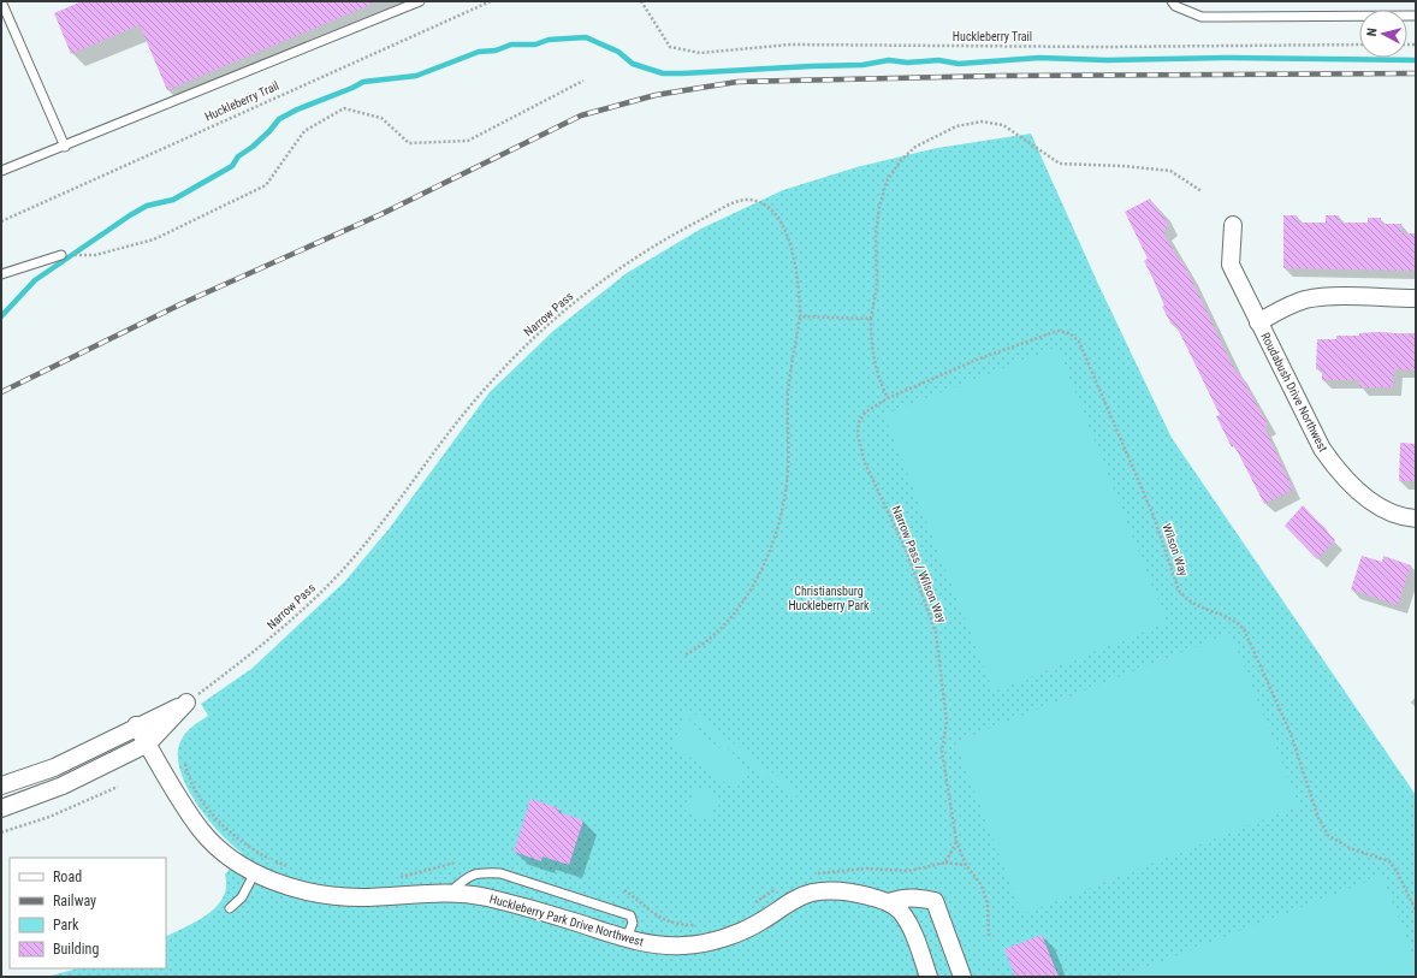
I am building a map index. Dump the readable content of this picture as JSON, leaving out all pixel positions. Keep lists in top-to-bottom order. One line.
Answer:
{"streets":{"street":["Roudabush Drive Northwest","Huckleberry Park Drive Northwest"],"path":["Huckleberry Trail","Narrow Pass","Wilson Way","Narrow Pass / Wilson Way"]},"crossings":[["Wilson Way","Narrow Pass / Wilson Way"]],"parks":["Christiansburg Huckleberry Park"],"legend":["Road","Railway","Park","Building"],"north":"left"}
